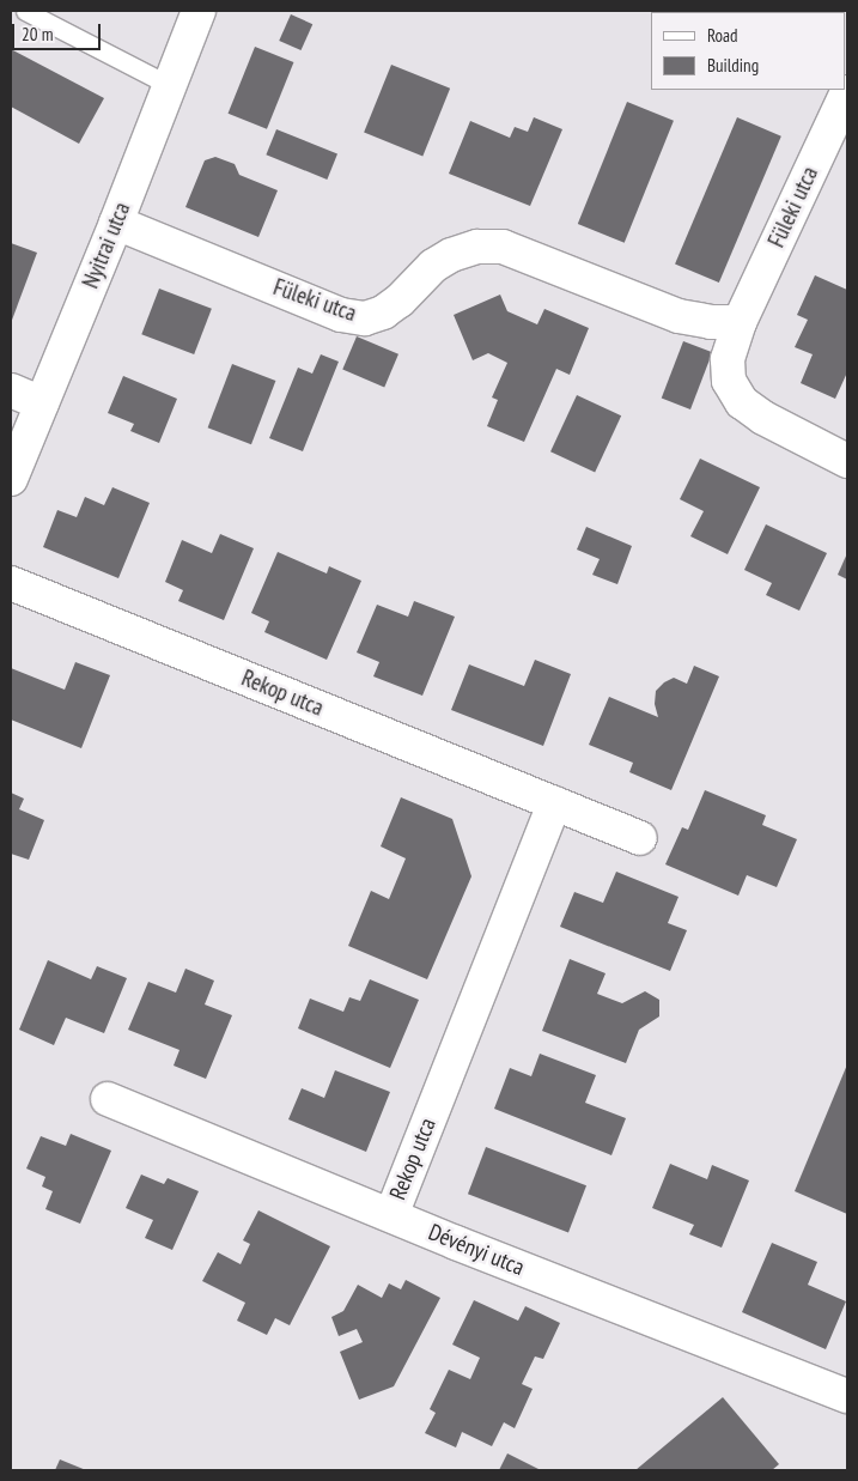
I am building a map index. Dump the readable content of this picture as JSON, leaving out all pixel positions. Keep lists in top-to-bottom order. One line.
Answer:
{"streets":{"street":["Füleki utca","Nyitrai utca","Rekop utca","Dévényi utca"]},"crossings":[["Füleki utca","Nyitrai utca"],["Rekop utca","Dévényi utca"]],"legend":["Road","Building"],"scale_bar":"20 m"}
